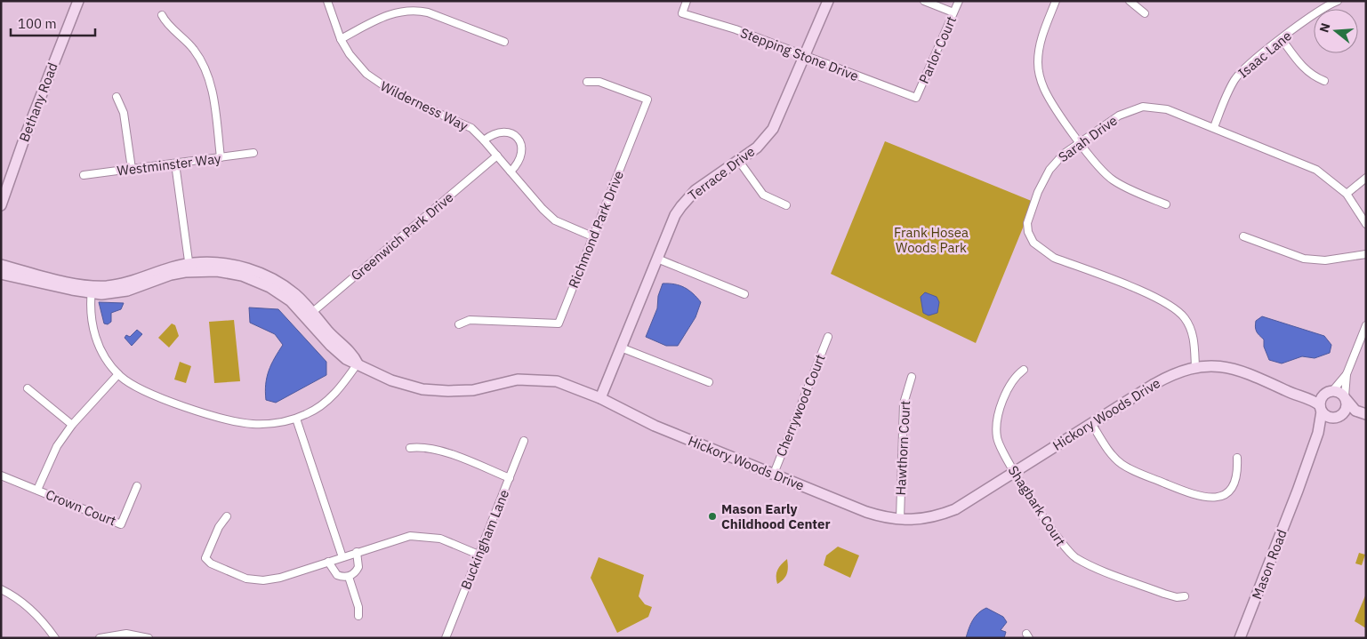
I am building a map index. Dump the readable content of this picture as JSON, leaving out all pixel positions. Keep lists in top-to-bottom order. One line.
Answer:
{"streets":{"street":["Parlor Court","Stepping Stone Drive","Isaac Lane","Bethany Road","Wilderness Way","Sarah Drive","Westminster Way","Terrace Drive","Richmond Park Drive","Greenwich Park Drive","Cherrywood Court","Hickory Woods Drive","Hawthorn Court","Shagbark Court","Crown Court","Buckingham Lane","Mason Road"]},"crossings":[["Parlor Court","Stepping Stone Drive"],["Stepping Stone Drive","Terrace Drive"],["Isaac Lane","Sarah Drive"],["Wilderness Way","Richmond Park Drive"],["Wilderness Way","Greenwich Park Drive"],["Sarah Drive","Hickory Woods Drive"],["Terrace Drive","Hickory Woods Drive"],["Greenwich Park Drive","Hickory Woods Drive"],["Cherrywood Court","Hickory Woods Drive"],["Hickory Woods Drive","Hawthorn Court"],["Hickory Woods Drive","Shagbark Court"],["Hickory Woods Drive","Mason Road"]],"parks":["Frank Hosea Woods Park"],"places":["Mason Early Childhood Center"],"scale_bar":"100 m","north":"left"}
